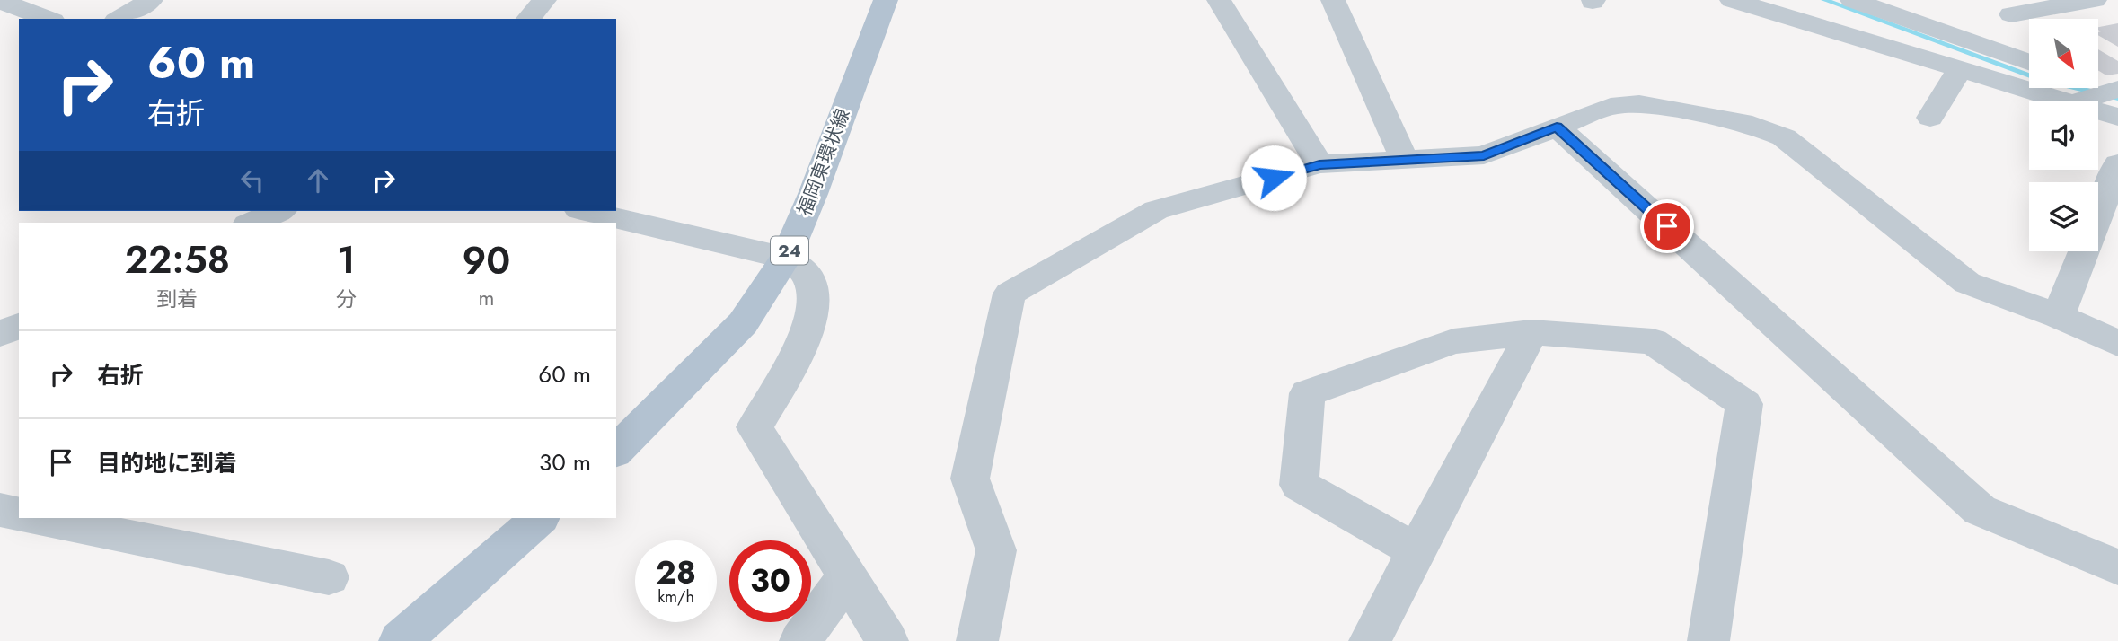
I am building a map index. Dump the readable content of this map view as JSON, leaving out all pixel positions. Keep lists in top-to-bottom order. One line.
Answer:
{"streets":{"main road":["福岡東環状線","24"]},"north":"bottom right","page":{"turn":["60 m","右折"],"eta":["22:58","到着","1","分","90","m"],"list":[{"name":"右折","value":"60 m"},{"name":"目的地に到着","value":"30 m"}],"speed":"28 km/h","limit":"30"}}
